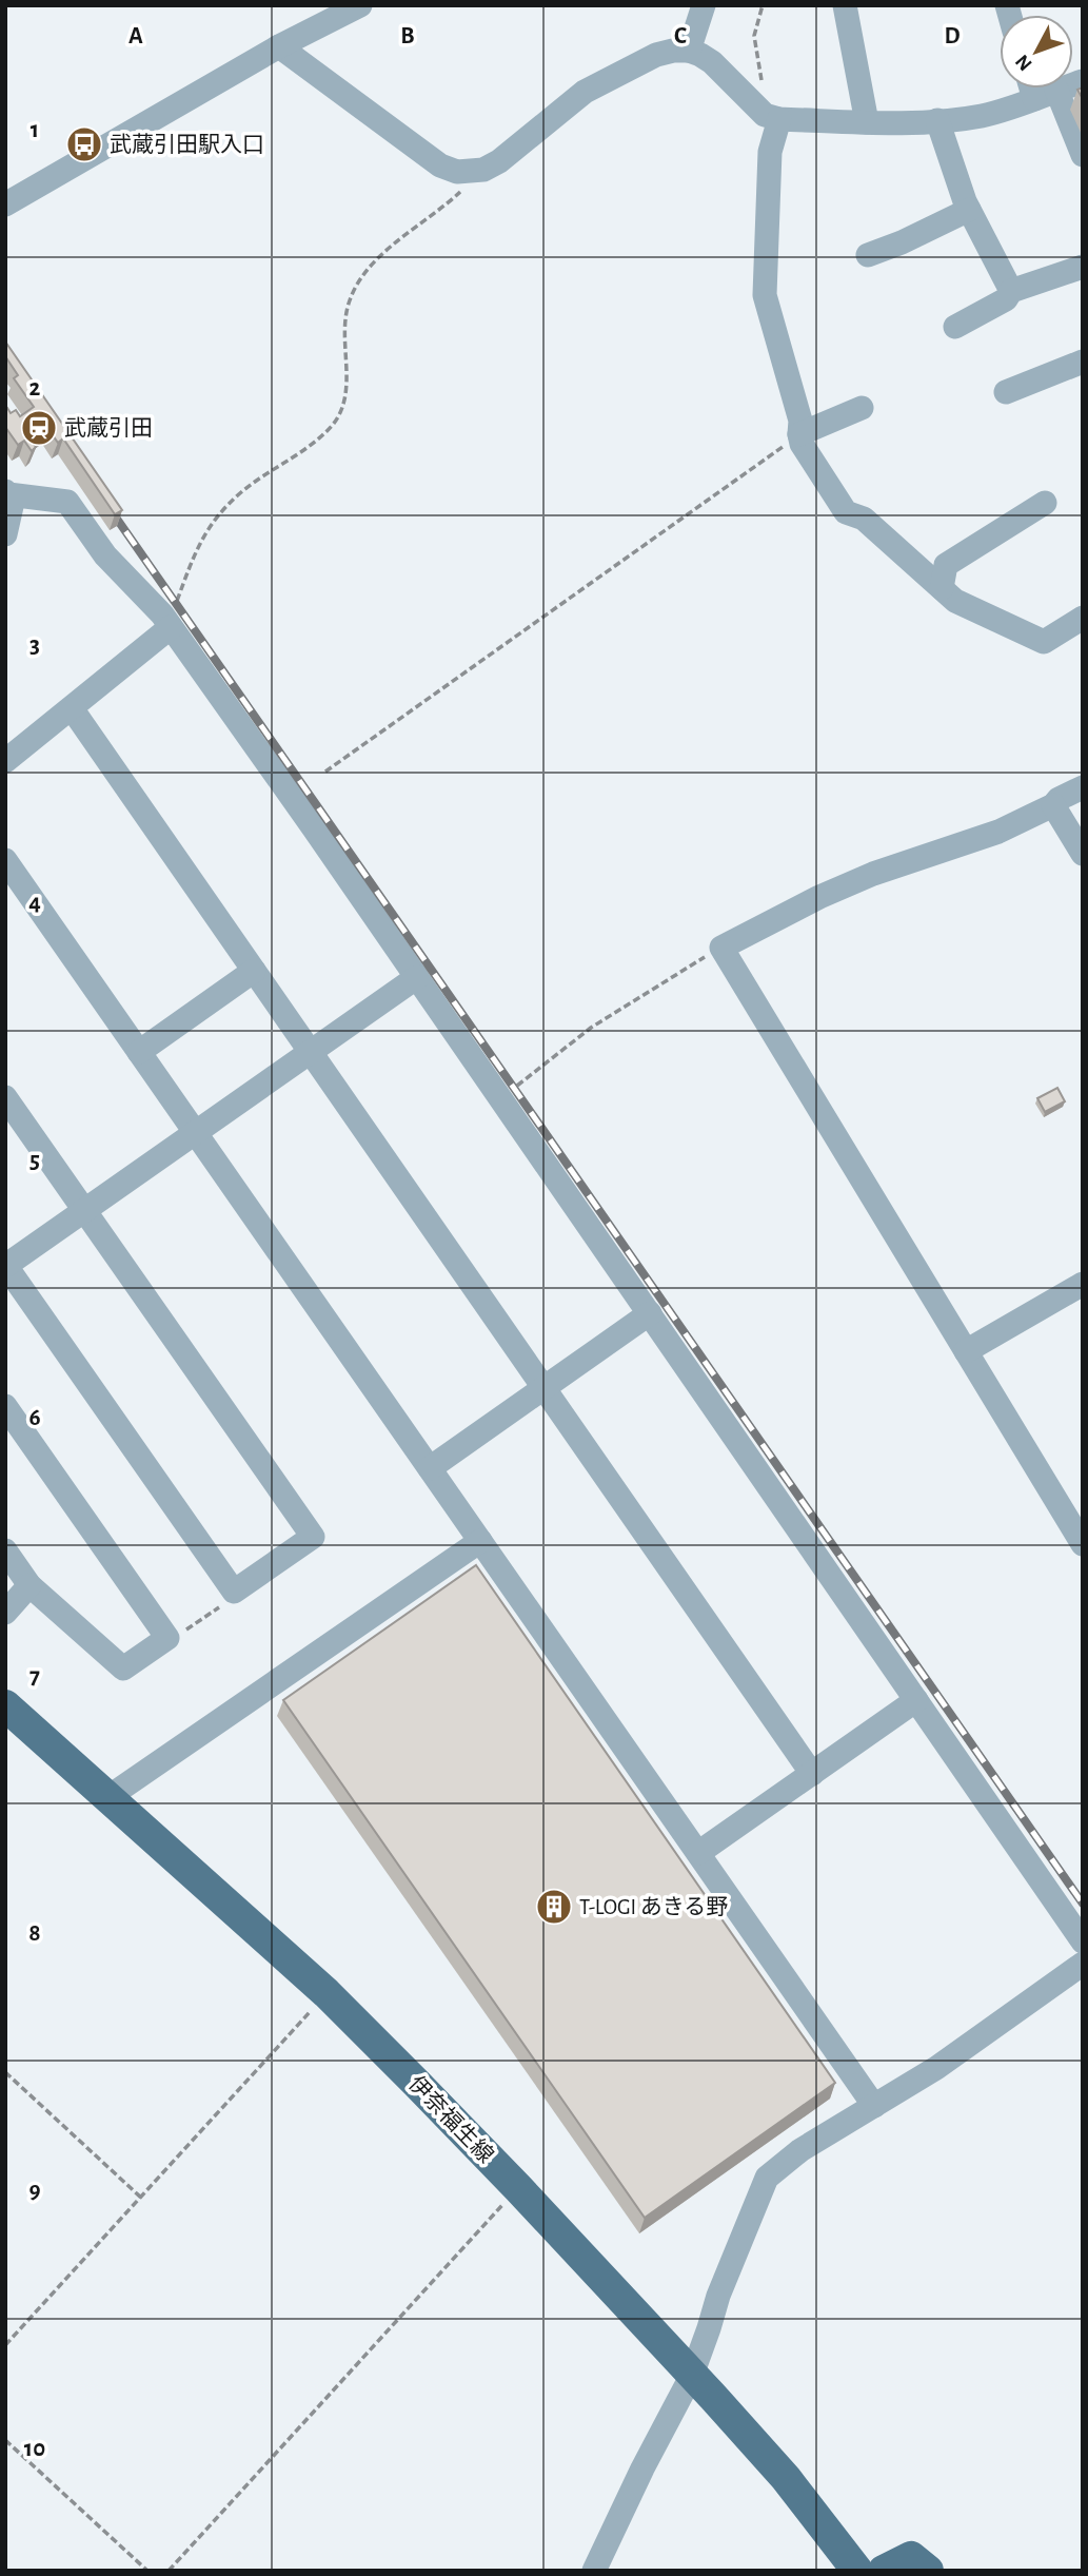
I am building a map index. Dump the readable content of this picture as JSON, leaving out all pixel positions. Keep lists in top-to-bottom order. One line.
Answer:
{"streets":{"main road":["伊奈福生線"]},"places":{"bus stop":["武蔵引田駅入口"],"station":["武蔵引田"],"building":["T-LOGI あきる野"]},"north":"bottom left","grid":{"columns":["A","B","C","D"],"rows":["1","2","3","4","5","6","7","8","9","10"]}}
